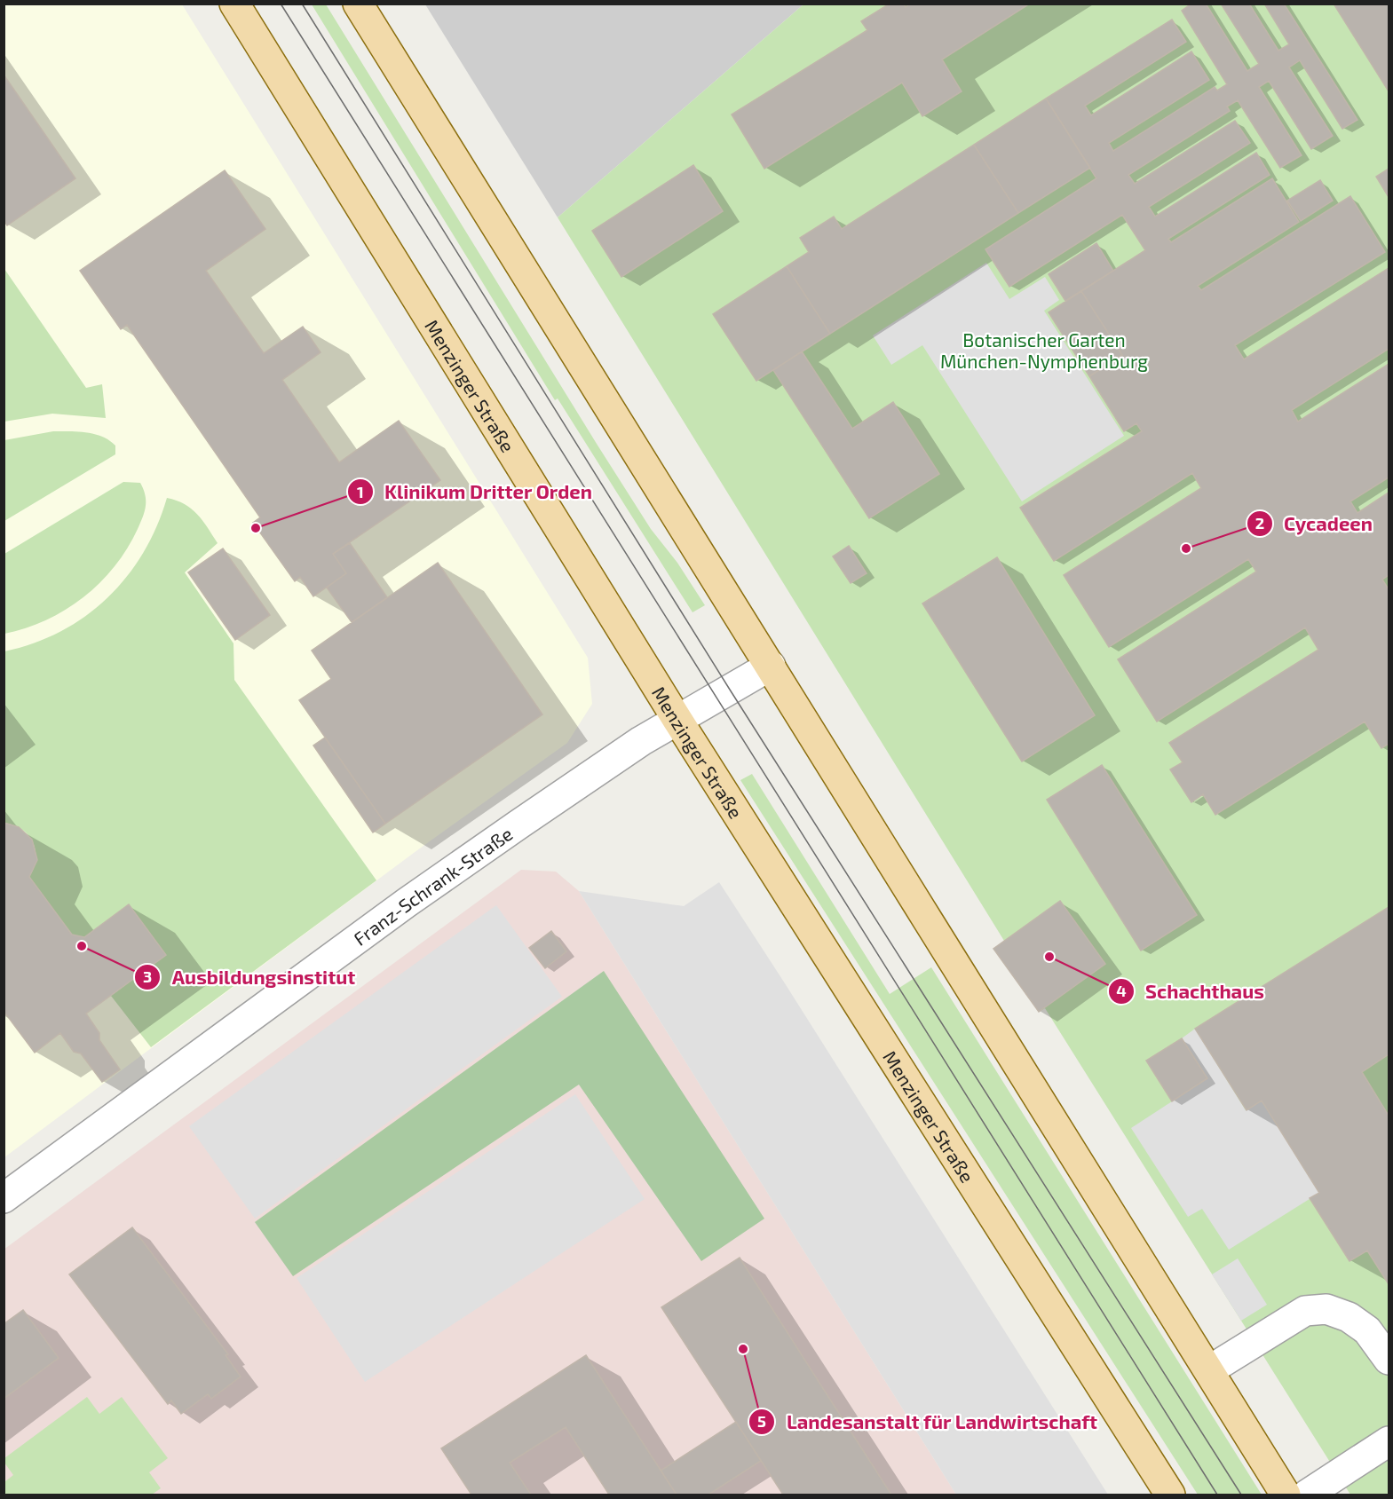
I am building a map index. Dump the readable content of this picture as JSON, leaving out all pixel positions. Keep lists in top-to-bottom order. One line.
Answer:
{"streets":{"main road":["Menzinger Straße"],"street":["Franz-Schrank-Straße"]},"crossings":[["Menzinger Straße","Franz-Schrank-Straße"]],"parks":["Botanischer Garten München-Nymphenburg"],"places":["Klinikum Dritter Orden","Cycadeen","Ausbildungsinstitut","Schachthaus","Landesanstalt für Landwirtschaft"]}
